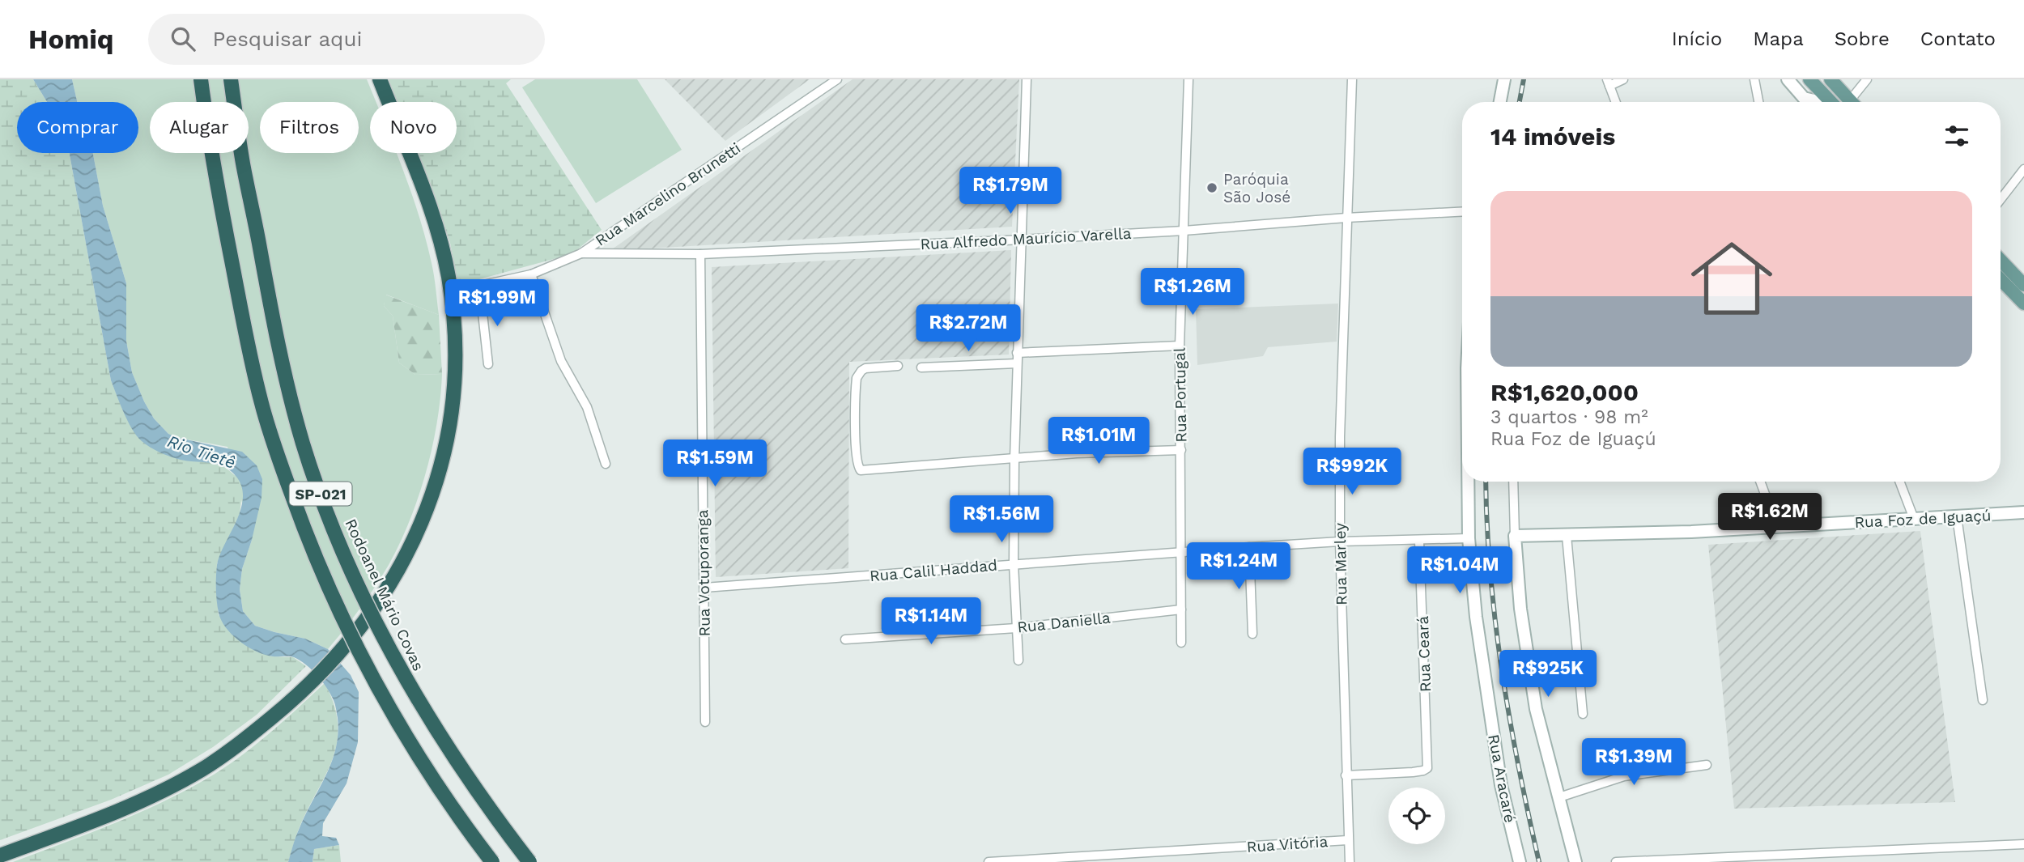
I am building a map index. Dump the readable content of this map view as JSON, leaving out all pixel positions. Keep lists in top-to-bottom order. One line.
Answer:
{"streets":{"highway":["SP-021","Rodoanel Mário Covas"],"street":["Rua Marcelino Brunetti","Rua Alfredo Maurício Varella","Rua Portugal","Rua Foz de Iguaçú","Rua Marley","Rua Calil Haddad","Rua Votuporanga","Rua Daniella","Rua Ceará","Rua Aracaré","Rua Vitória"]},"crossings":[["Rua Marcelino Brunetti","Rua Alfredo Maurício Varella"],["Rua Alfredo Maurício Varella","Rua Portugal"],["Rua Alfredo Maurício Varella","Rua Marley"],["Rua Alfredo Maurício Varella","Rua Votuporanga"],["Rua Portugal","Rua Calil Haddad"],["Rua Portugal","Rua Daniella"],["Rua Marley","Rua Calil Haddad"],["Rua Marley","Rua Ceará"],["Rua Marley","Rua Vitória"],["Rua Calil Haddad","Rua Votuporanga"],["Rua Calil Haddad","Rua Ceará"],["Rua Calil Haddad","Rua Aracaré"]],"water":["Rio Tietê"],"places":["Paróquia São José"],"page":{"header":"Homiq","search":"Pesquisar aqui","nav":["Início","Mapa","Sobre","Contato"],"chip":["Comprar","Alugar","Filtros","Novo"],"heading":"14 imóveis","price":["R$1.79M","R$1.26M","R$1.99M","R$2.72M","R$1.01M","R$1.59M","R$992K","R$1.62M","R$1.56M","R$1.24M","R$1.04M","R$1.14M","R$925K","R$1.39M"],"list":[{"name":"R$1,620,000","note":"3 quartos · 98 m² · Rua Foz de Iguaçú"}]}}
